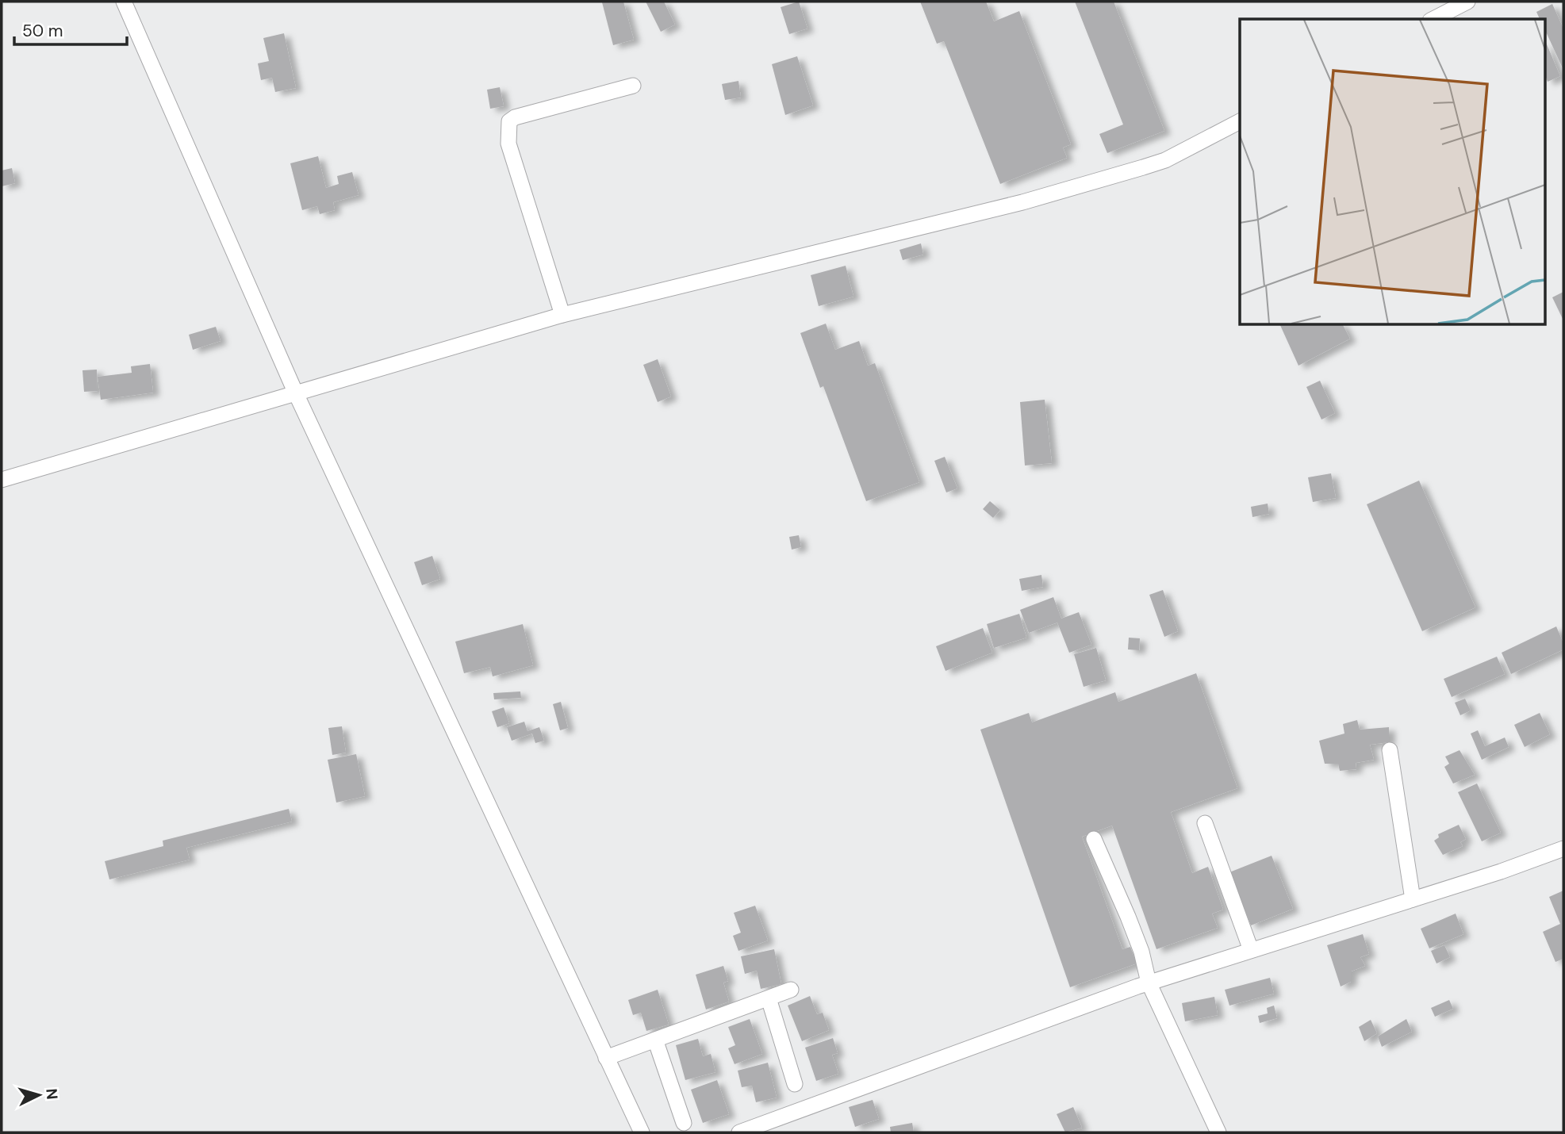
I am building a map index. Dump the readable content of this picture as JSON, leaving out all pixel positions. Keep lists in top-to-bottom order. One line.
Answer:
{"scale_bar":"50 m","north":"right"}
